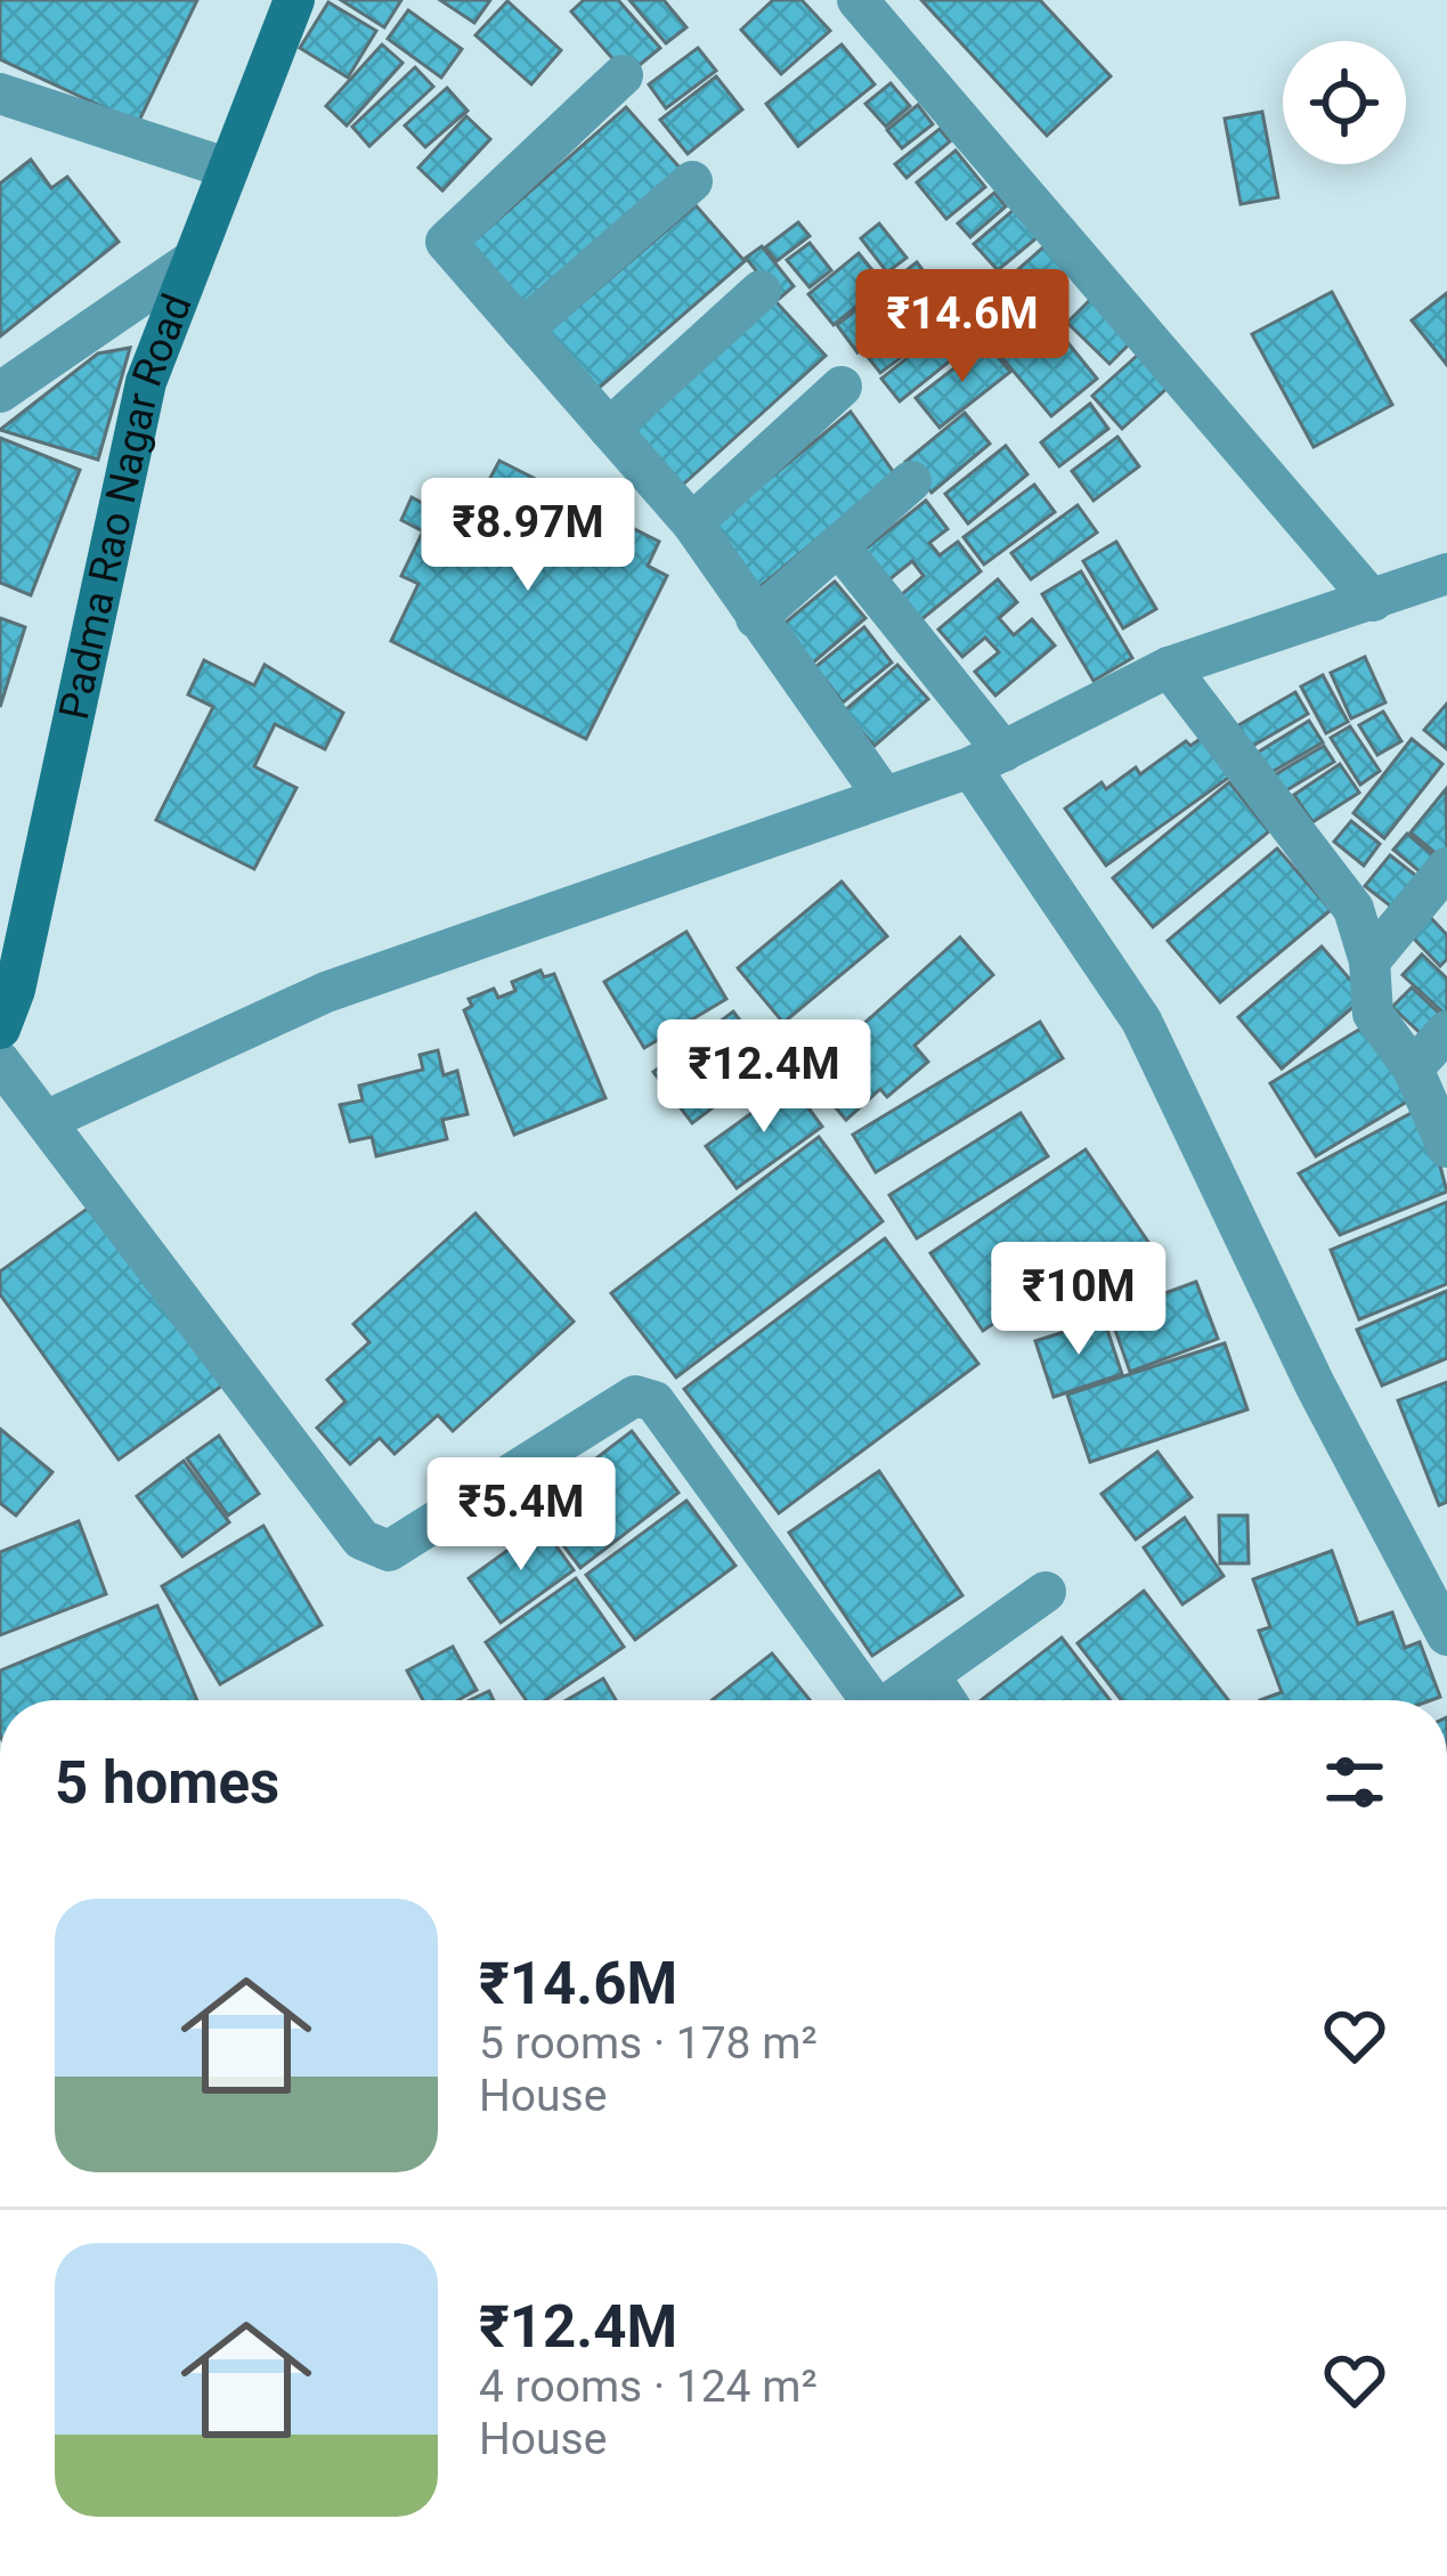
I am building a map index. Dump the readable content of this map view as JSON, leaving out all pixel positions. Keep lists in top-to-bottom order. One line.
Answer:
{"streets":{"main road":["Padma Rao Nagar Road"]},"page":{"price":["₹14.6M","₹8.97M","₹12.4M","₹10M","₹5.4M"],"heading":"5 homes","list":[{"name":"₹14.6M","note":"5 rooms · 178 m² · House"},{"name":"₹12.4M","note":"4 rooms · 124 m² · House"}]}}
